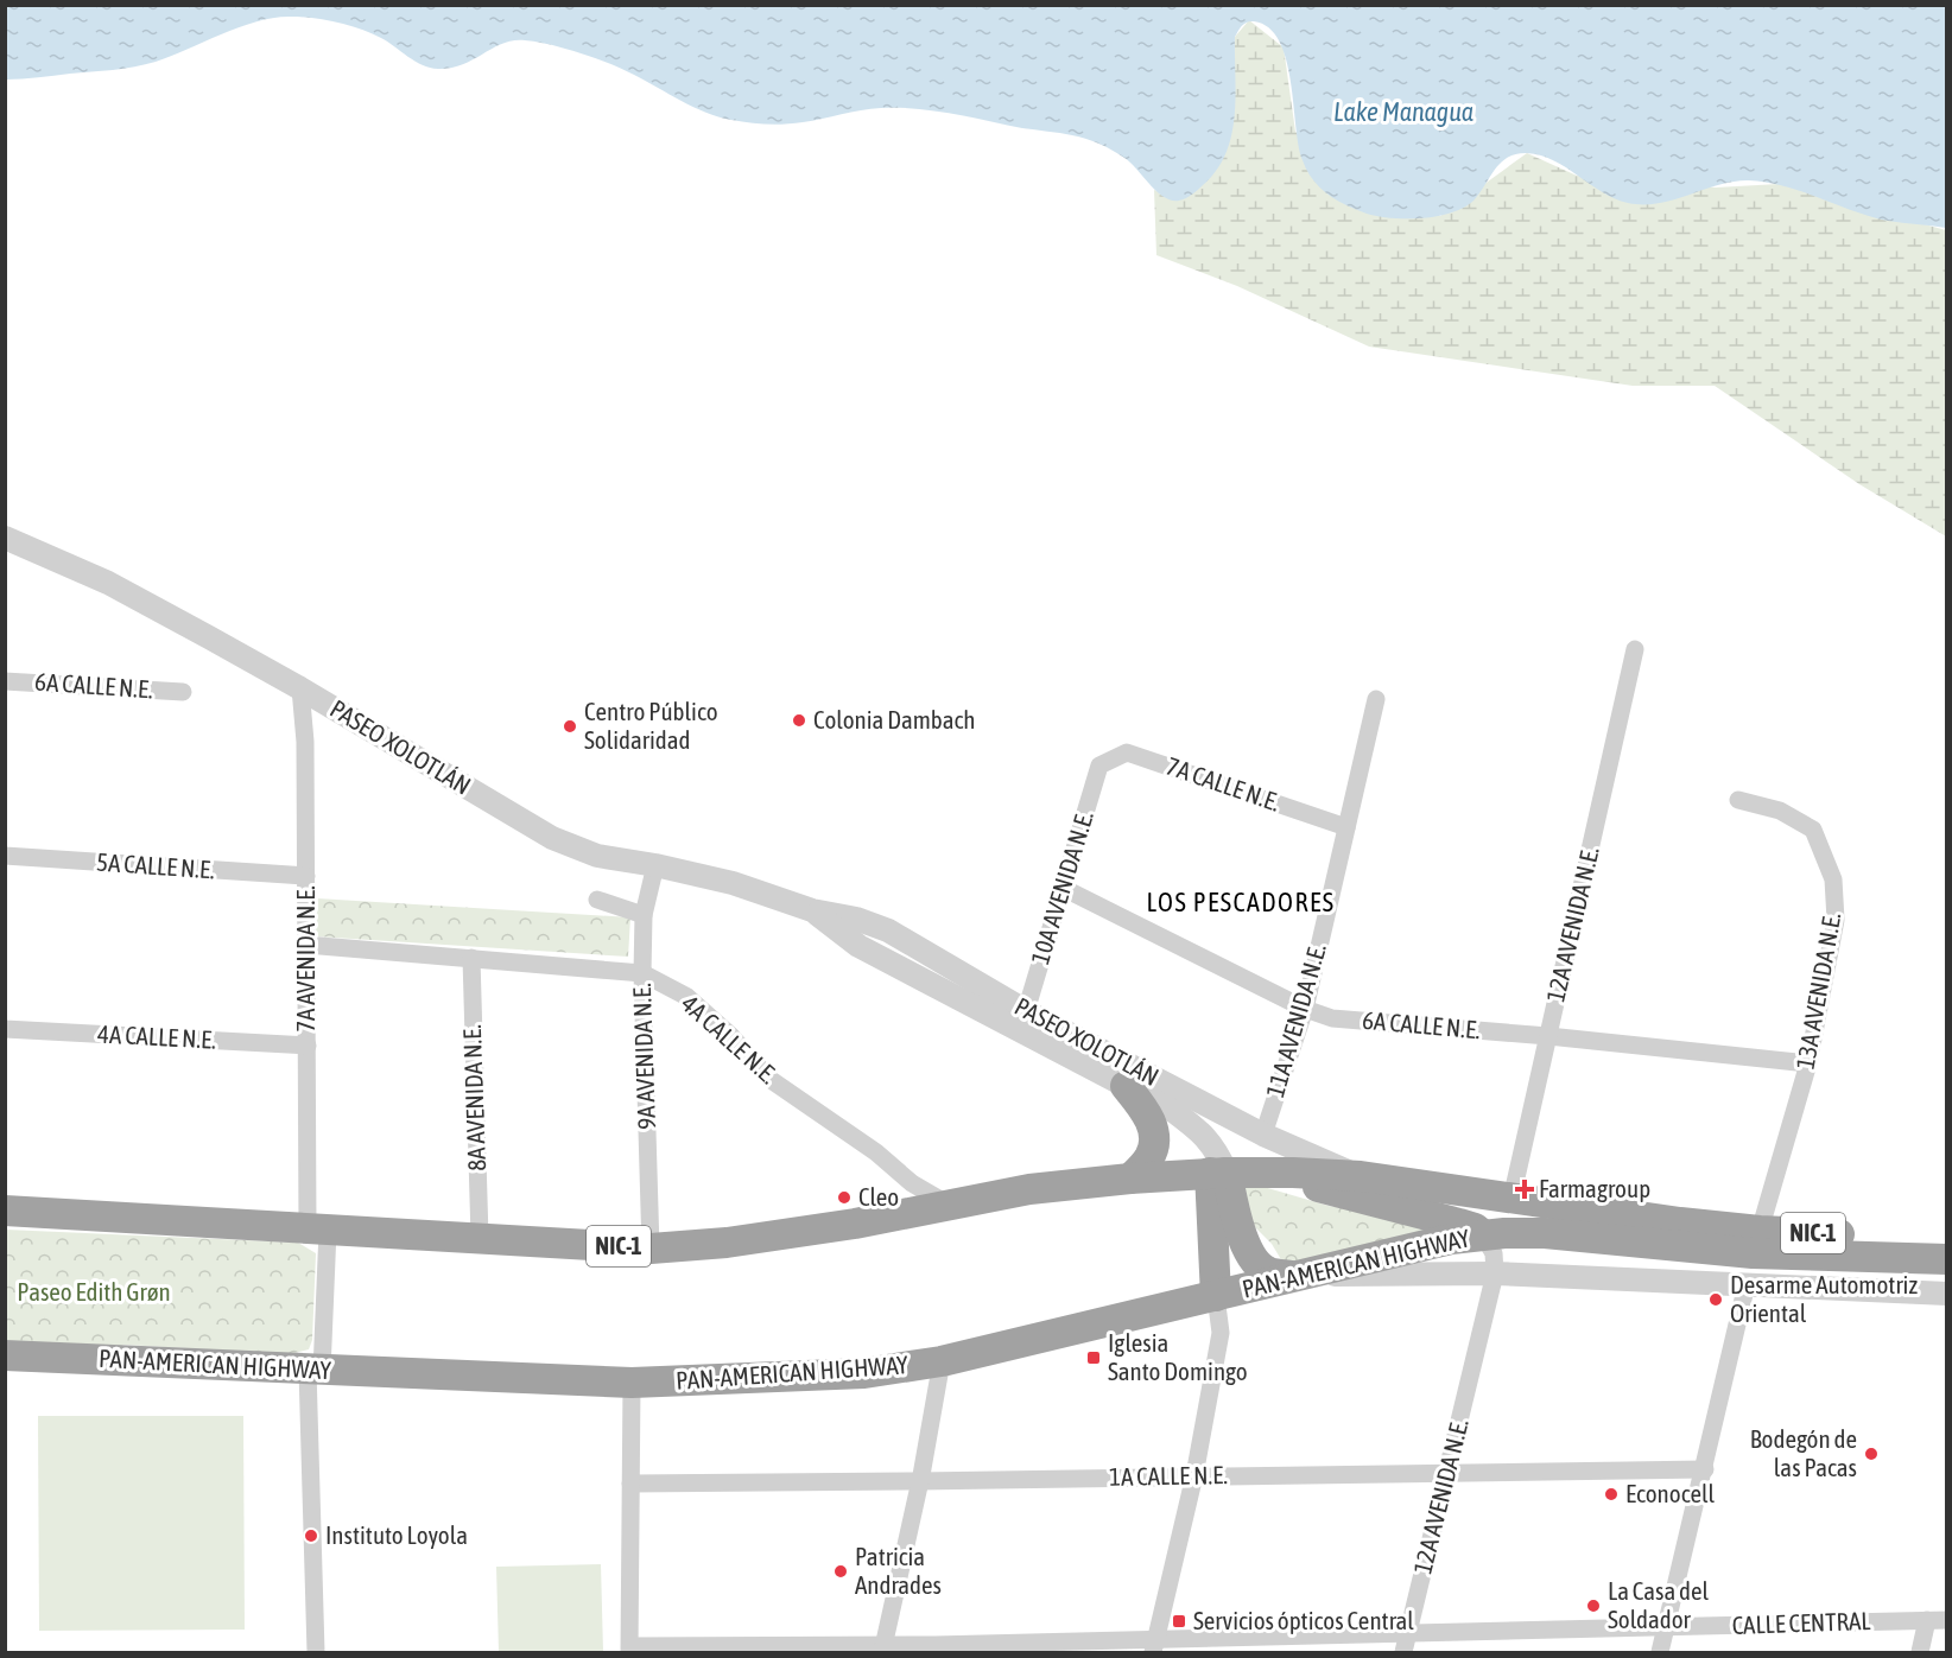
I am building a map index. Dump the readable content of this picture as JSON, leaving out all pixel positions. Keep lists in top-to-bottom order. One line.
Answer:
{"streets":{"highway":["NIC-1","PAN-AMERICAN HIGHWAY"],"street":["6A CALLE N.E.","PASEO XOLOTLÁN","7A CALLE N.E.","5A CALLE N.E.","10A AVENIDA N.E.","12A AVENIDA N.E.","7A AVENIDA N.E.","13A AVENIDA N.E.","11A AVENIDA N.E.","4A CALLE N.E.","9A AVENIDA N.E.","8A AVENIDA N.E.","1A CALLE N.E.","CALLE CENTRAL"]},"crossings":[["6A CALLE N.E.","10A AVENIDA N.E."],["6A CALLE N.E.","12A AVENIDA N.E."],["6A CALLE N.E.","13A AVENIDA N.E."],["6A CALLE N.E.","11A AVENIDA N.E."],["PASEO XOLOTLÁN","10A AVENIDA N.E."],["PASEO XOLOTLÁN","7A AVENIDA N.E."],["PASEO XOLOTLÁN","11A AVENIDA N.E."],["PASEO XOLOTLÁN","9A AVENIDA N.E."],["PASEO XOLOTLÁN","PAN-AMERICAN HIGHWAY"],["7A CALLE N.E.","10A AVENIDA N.E."],["7A CALLE N.E.","11A AVENIDA N.E."],["5A CALLE N.E.","7A AVENIDA N.E."],["12A AVENIDA N.E.","PAN-AMERICAN HIGHWAY"],["12A AVENIDA N.E.","1A CALLE N.E."],["12A AVENIDA N.E.","CALLE CENTRAL"],["7A AVENIDA N.E.","4A CALLE N.E."],["7A AVENIDA N.E.","PAN-AMERICAN HIGHWAY"],["13A AVENIDA N.E.","PAN-AMERICAN HIGHWAY"],["4A CALLE N.E.","9A AVENIDA N.E."],["4A CALLE N.E.","8A AVENIDA N.E."],["4A CALLE N.E.","PAN-AMERICAN HIGHWAY"],["9A AVENIDA N.E.","PAN-AMERICAN HIGHWAY"],["8A AVENIDA N.E.","PAN-AMERICAN HIGHWAY"]],"districts":["LOS PESCADORES"],"water":["Lake Managua"],"parks":["Paseo Edith Grøn"],"places":{"other":["Colonia Dambach","Centro Público Solidaridad","Cleo","Desarme Automotriz Oriental","Bodegón de las Pacas","Econocell","Instituto Loyola","Patricia Andrades","La Casa del Soldador"],"health":["Farmagroup"],"transit":["Iglesia Santo Domingo","Servicios ópticos Central"]}}
